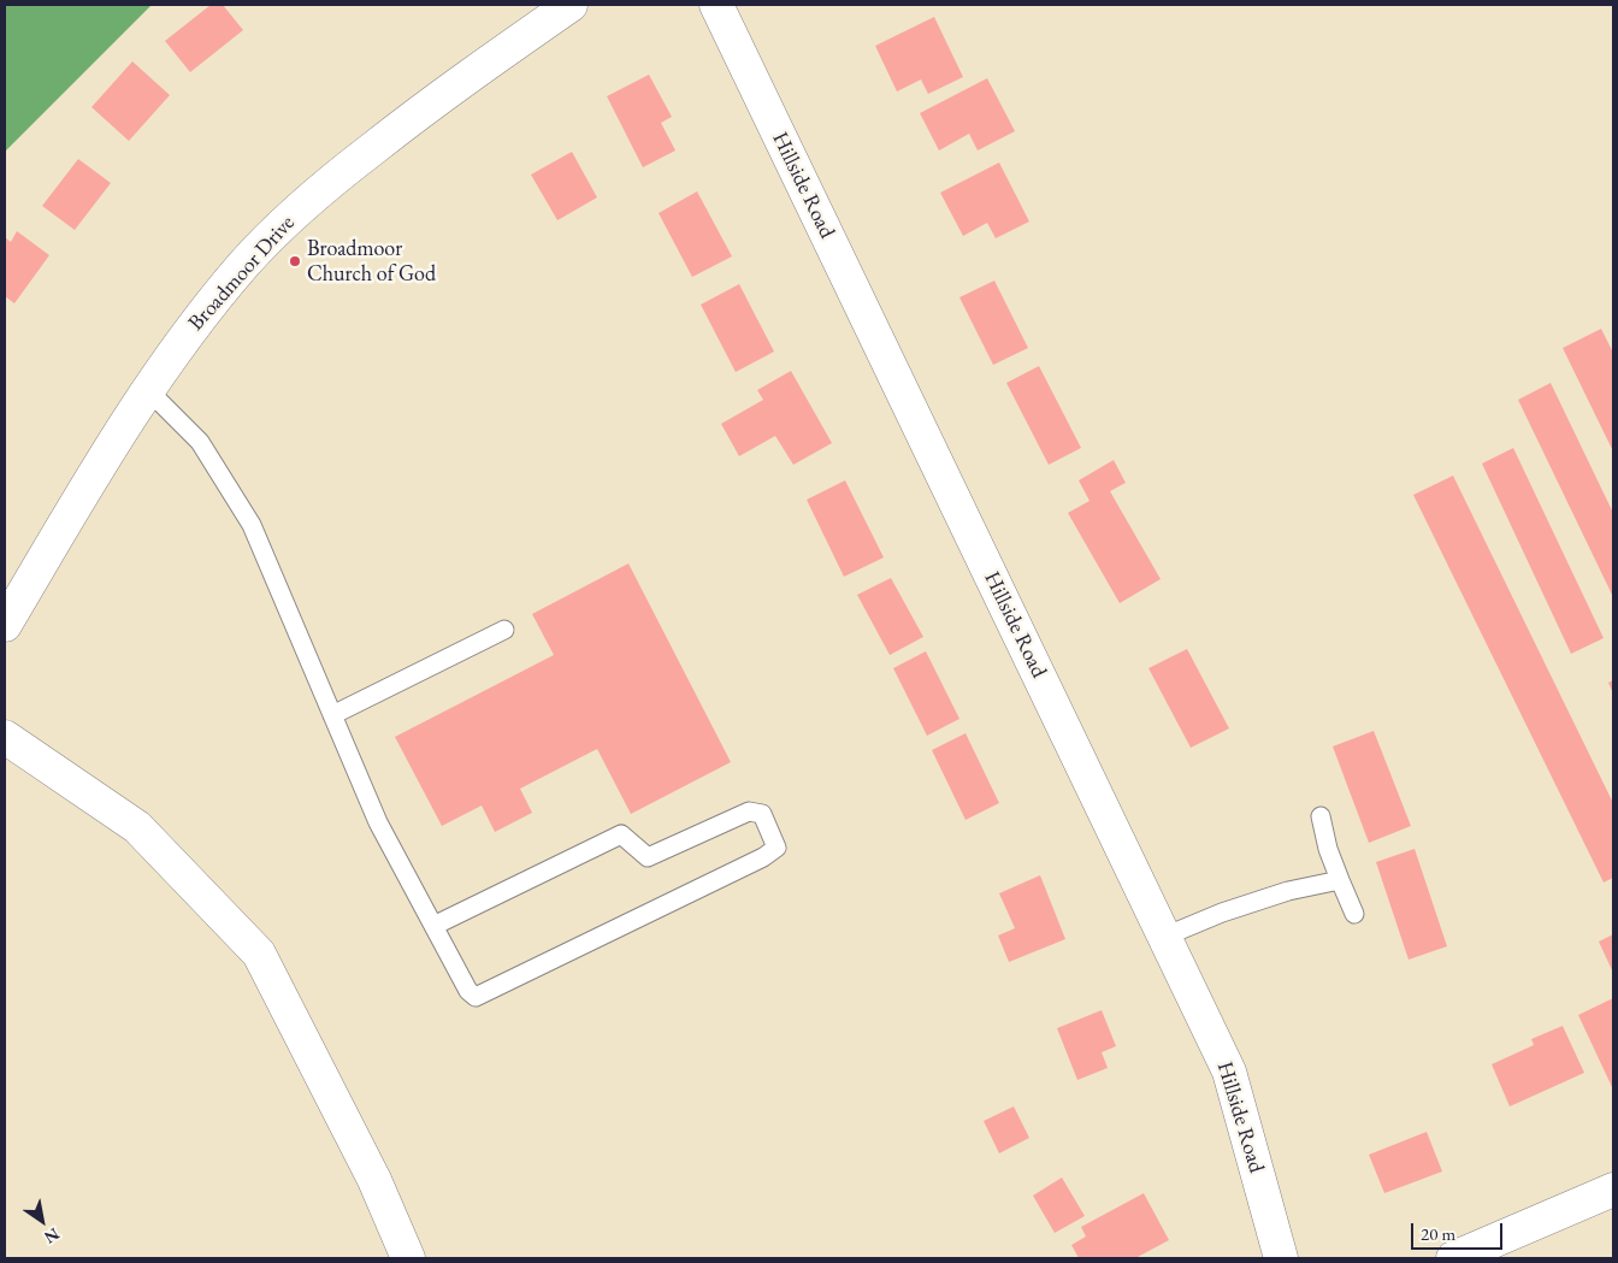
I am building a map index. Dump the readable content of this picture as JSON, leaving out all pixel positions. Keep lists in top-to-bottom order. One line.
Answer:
{"streets":{"street":["Hillside Road","Broadmoor Drive"]},"places":["Broadmoor Church of God"],"scale_bar":"20 m","north":"bottom right"}
